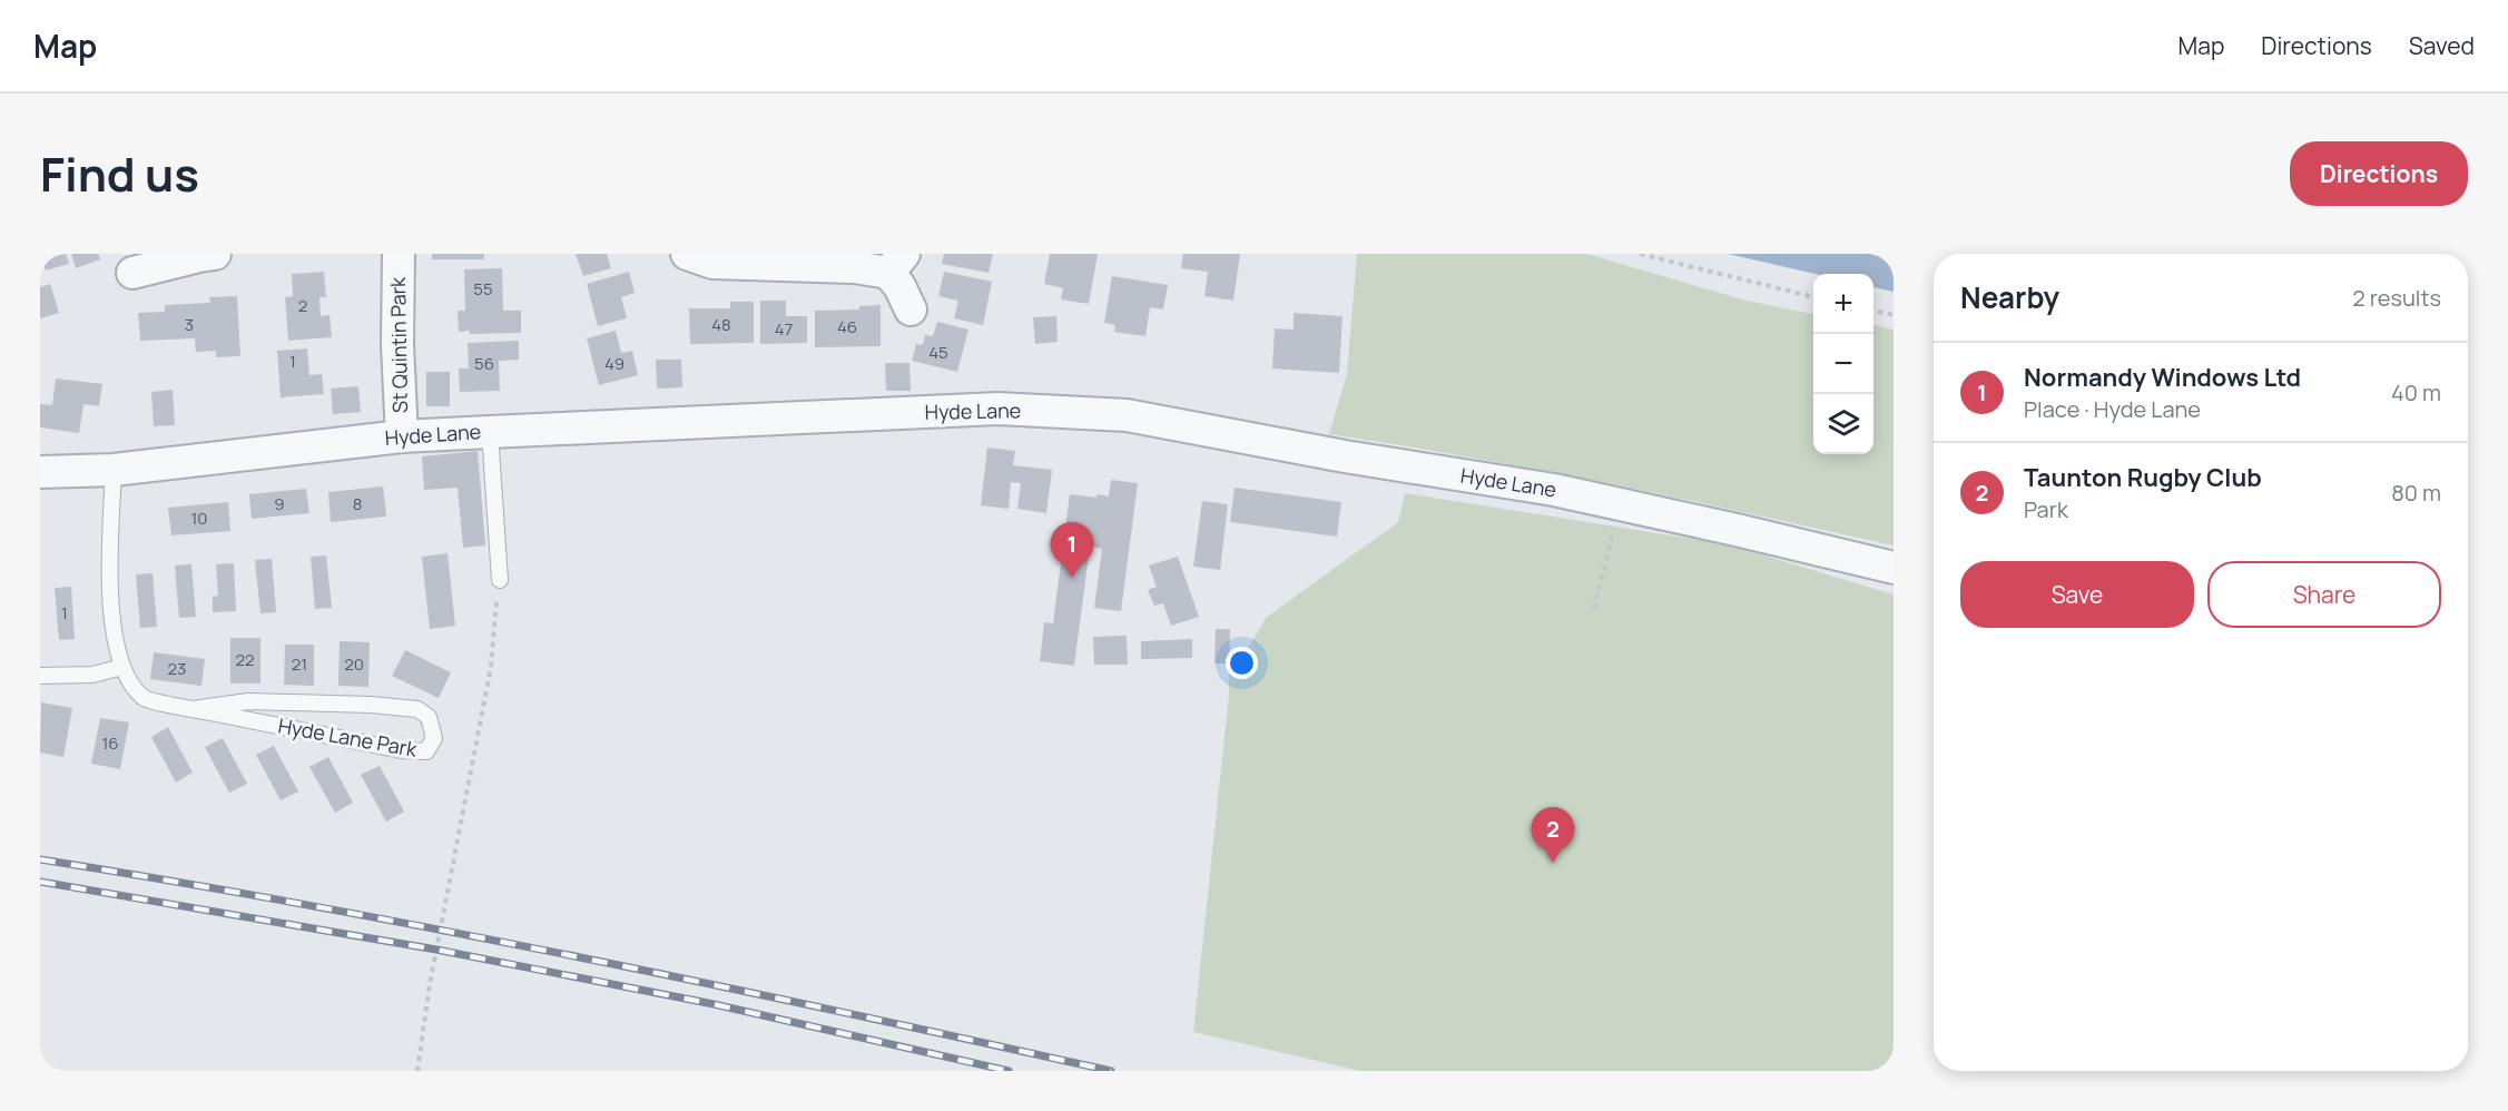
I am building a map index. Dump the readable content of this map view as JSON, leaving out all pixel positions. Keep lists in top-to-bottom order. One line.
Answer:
{"streets":{"street":["St Quintin Park","Hyde Lane"],"lane":["Hyde Lane Park"]},"crossings":[["St Quintin Park","Hyde Lane"],["Hyde Lane","Hyde Lane Park"]],"house_numbers":["55","2","3","48","46","47","45","1","56","49","9","8","10","1","22","21","20","23","16"],"page":{"header":"Map","nav":["Map","Directions","Saved"],"title":"Find us","buttons":["Directions",["Save","Share"]],"heading":["Nearby","2 results"],"map_buttons":["+","−"],"list":[{"mark":"1","name":"Normandy Windows Ltd","note":"Place · Hyde Lane","value":"40 m"},{"mark":"2","name":"Taunton Rugby Club","note":"Park","value":"80 m"}],"pins":["1","2"]}}
